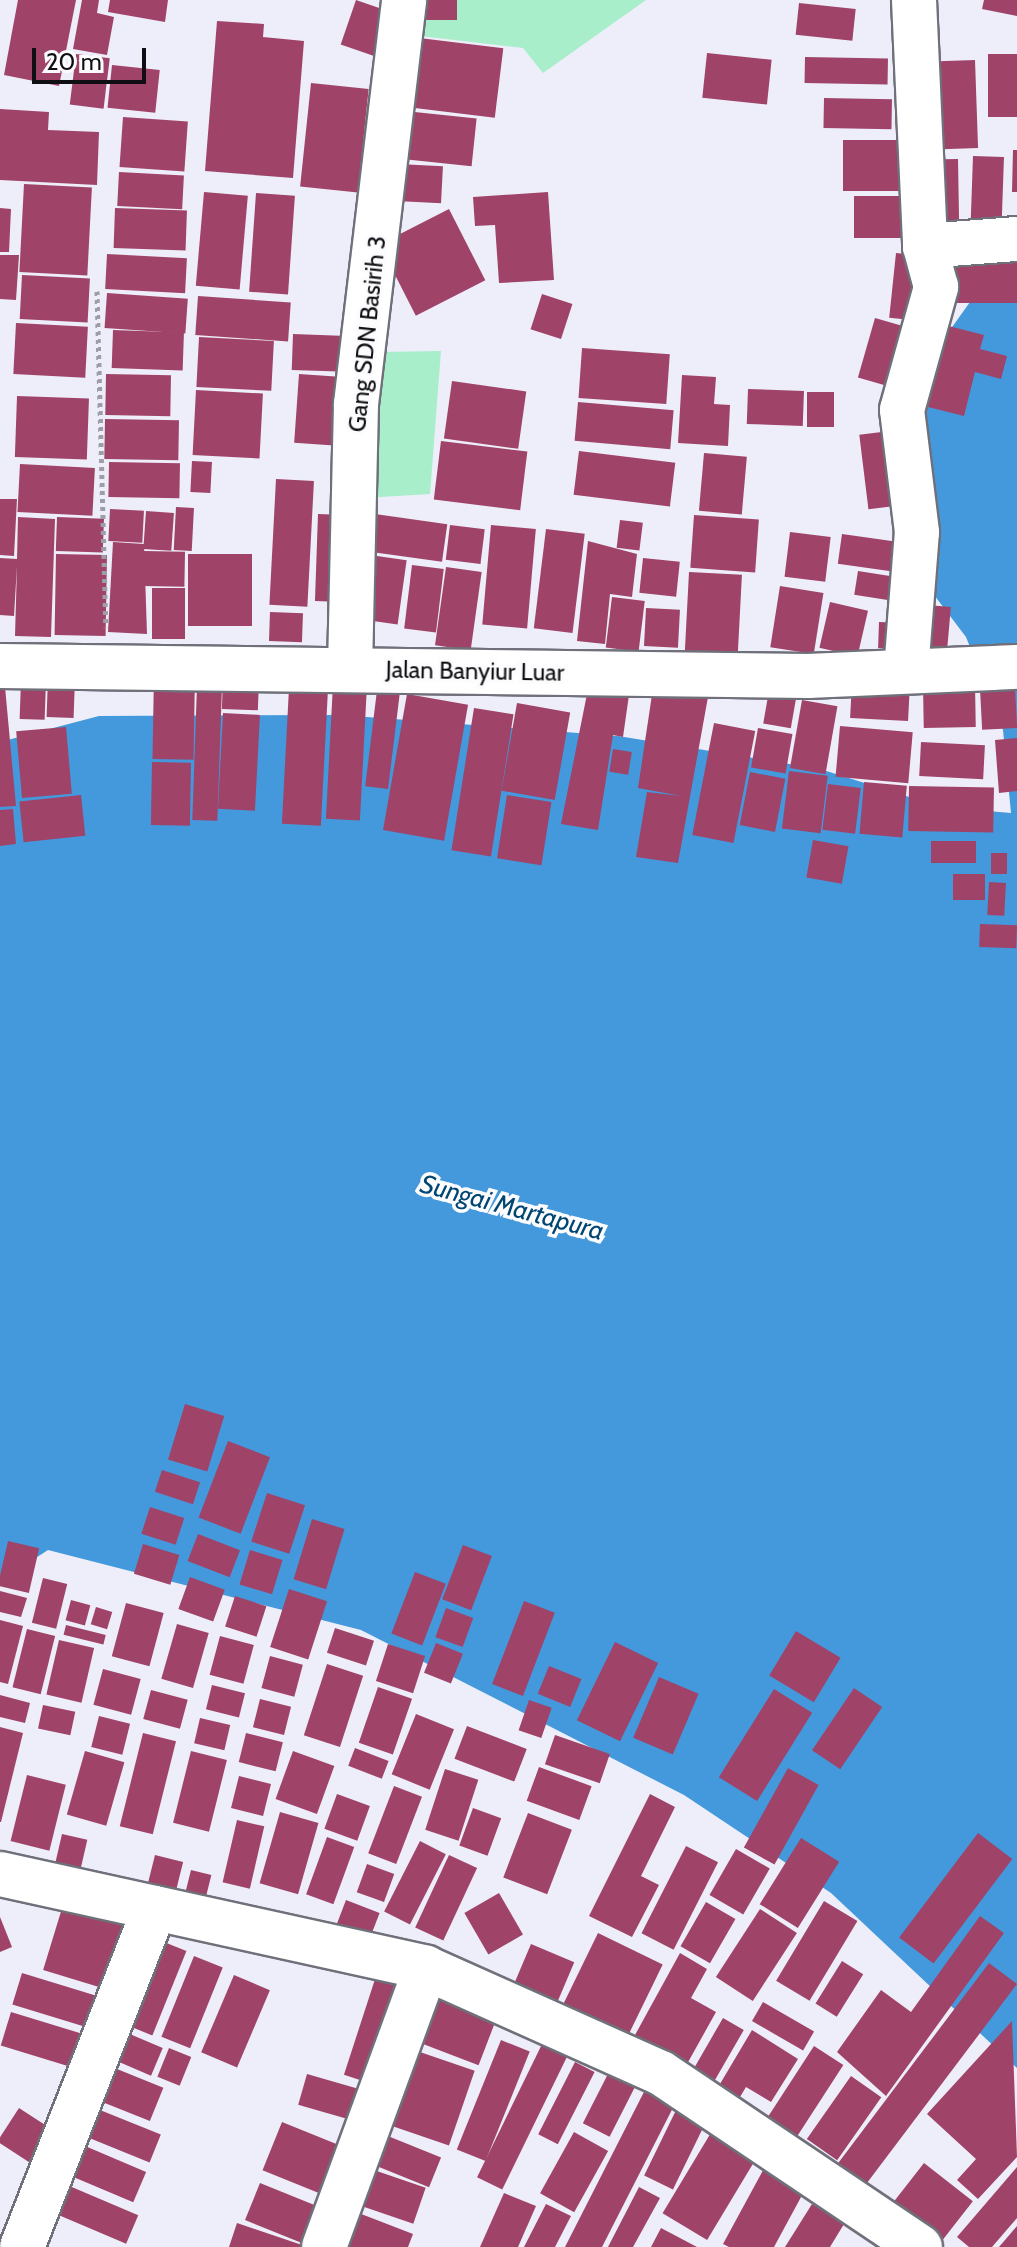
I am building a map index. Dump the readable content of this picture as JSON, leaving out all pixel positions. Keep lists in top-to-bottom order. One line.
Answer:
{"streets":{"street":["Gang SDN Basirih 3","Jalan Banyiur Luar"]},"crossings":[["Gang SDN Basirih 3","Jalan Banyiur Luar"]],"water":["Sungai Martapura"],"scale_bar":"20 m"}
